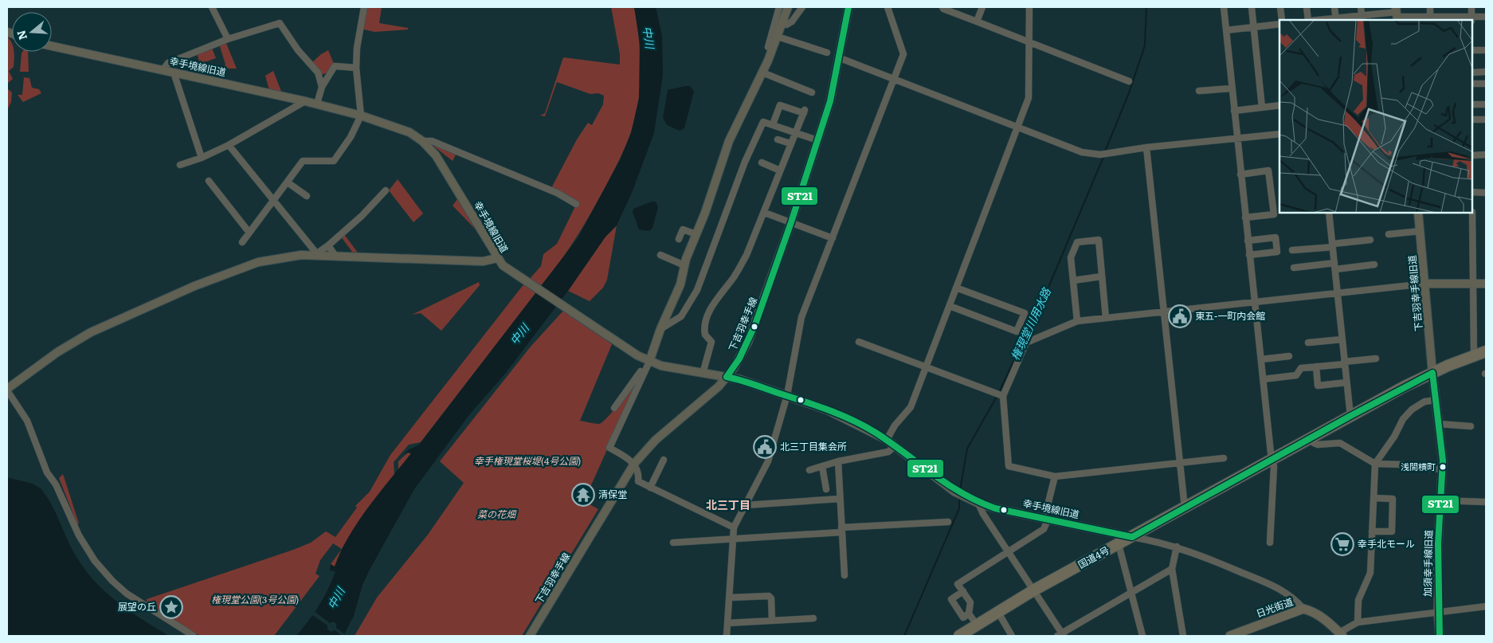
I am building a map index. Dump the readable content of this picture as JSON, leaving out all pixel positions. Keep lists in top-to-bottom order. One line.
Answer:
{"streets":{"highway":["国道4号"],"main road":["日光街道"],"street":["幸手境線旧道","下吉羽幸手線旧道","下吉羽幸手線","加須幸手線旧道"]},"crossings":[["幸手境線旧道","下吉羽幸手線"],["幸手境線旧道","国道4号"],["下吉羽幸手線旧道","国道4号"],["下吉羽幸手線旧道","加須幸手線旧道"],["国道4号","加須幸手線旧道"]],"districts":["北三丁目"],"water":["中川","権現堂川用水路"],"parks":["幸手権現堂桜堤(4号公園)","菜の花畑","権現堂公園(3号公園)"],"places":{"public building":["東五-一町内会館","北三丁目集会所"],"other":["浅間横町"],"temple":["清保堂"],"supermarket":["幸手北モール"],"place":["展望の丘"]},"lines":["transit line ST21"],"north":"left"}
